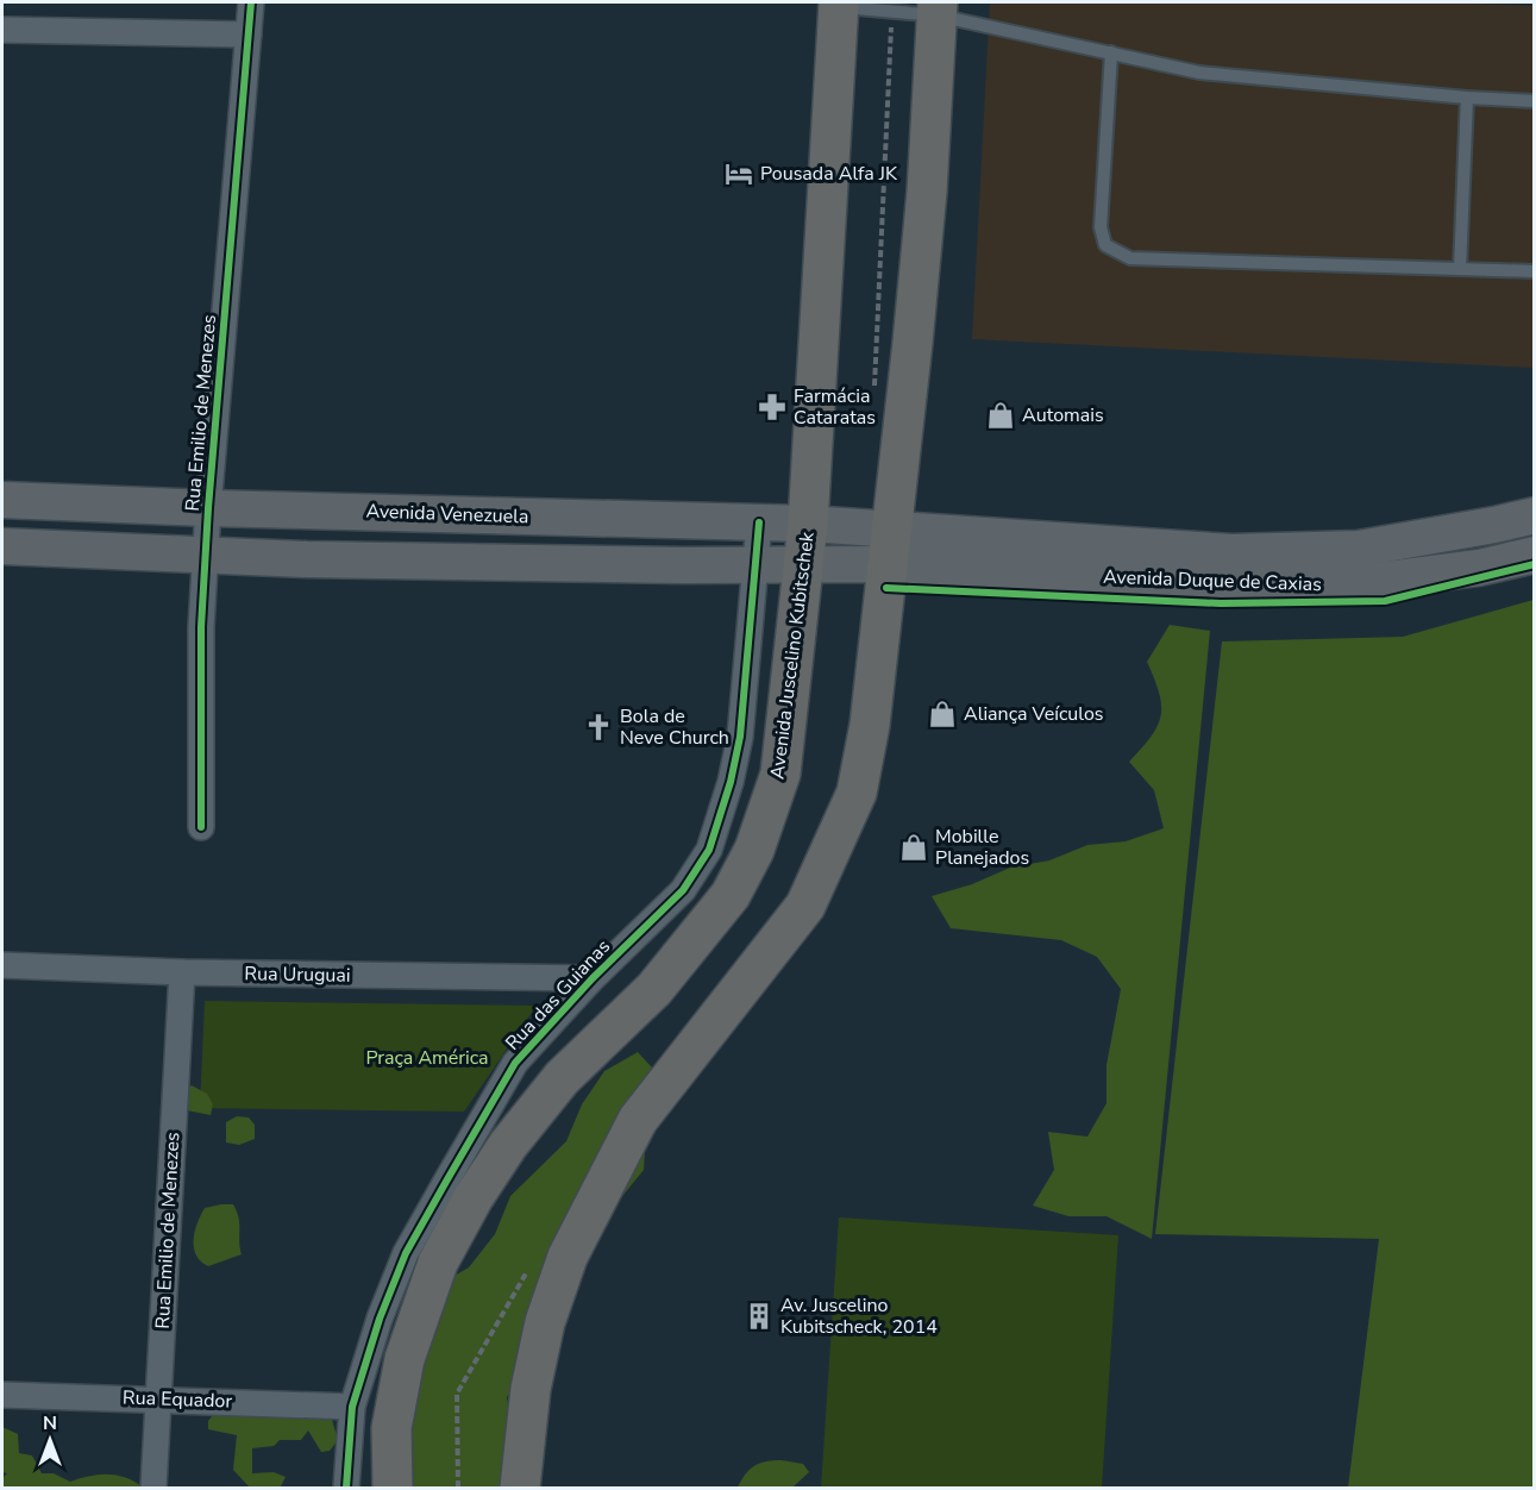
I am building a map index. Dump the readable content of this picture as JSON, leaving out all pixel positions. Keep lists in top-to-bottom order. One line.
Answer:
{"streets":{"main road":["Avenida Venezuela","Avenida Duque de Caxias","Avenida Juscelino Kubitschek"],"street":["Rua Emilio de Menezes","Rua Uruguai","Rua das Guianas","Rua Equador"]},"crossings":[["Rua Emilio de Menezes","Avenida Venezuela"],["Rua Emilio de Menezes","Rua Uruguai"],["Rua Emilio de Menezes","Rua Equador"],["Avenida Venezuela","Avenida Duque de Caxias"],["Avenida Venezuela","Avenida Juscelino Kubitschek"],["Avenida Venezuela","Rua das Guianas"],["Rua Uruguai","Rua das Guianas"],["Rua das Guianas","Rua Equador"]],"parks":["Praça América"],"places":{"hotel":["Pousada Alfa JK"],"pharmacy":["Farmácia Cataratas"],"shop":["Automais","Aliança Veículos","Mobille Planejados"],"church":["Bola de Neve Church"],"building":["Av. Juscelino Kubitscheck, 2014"]},"north":"top"}
